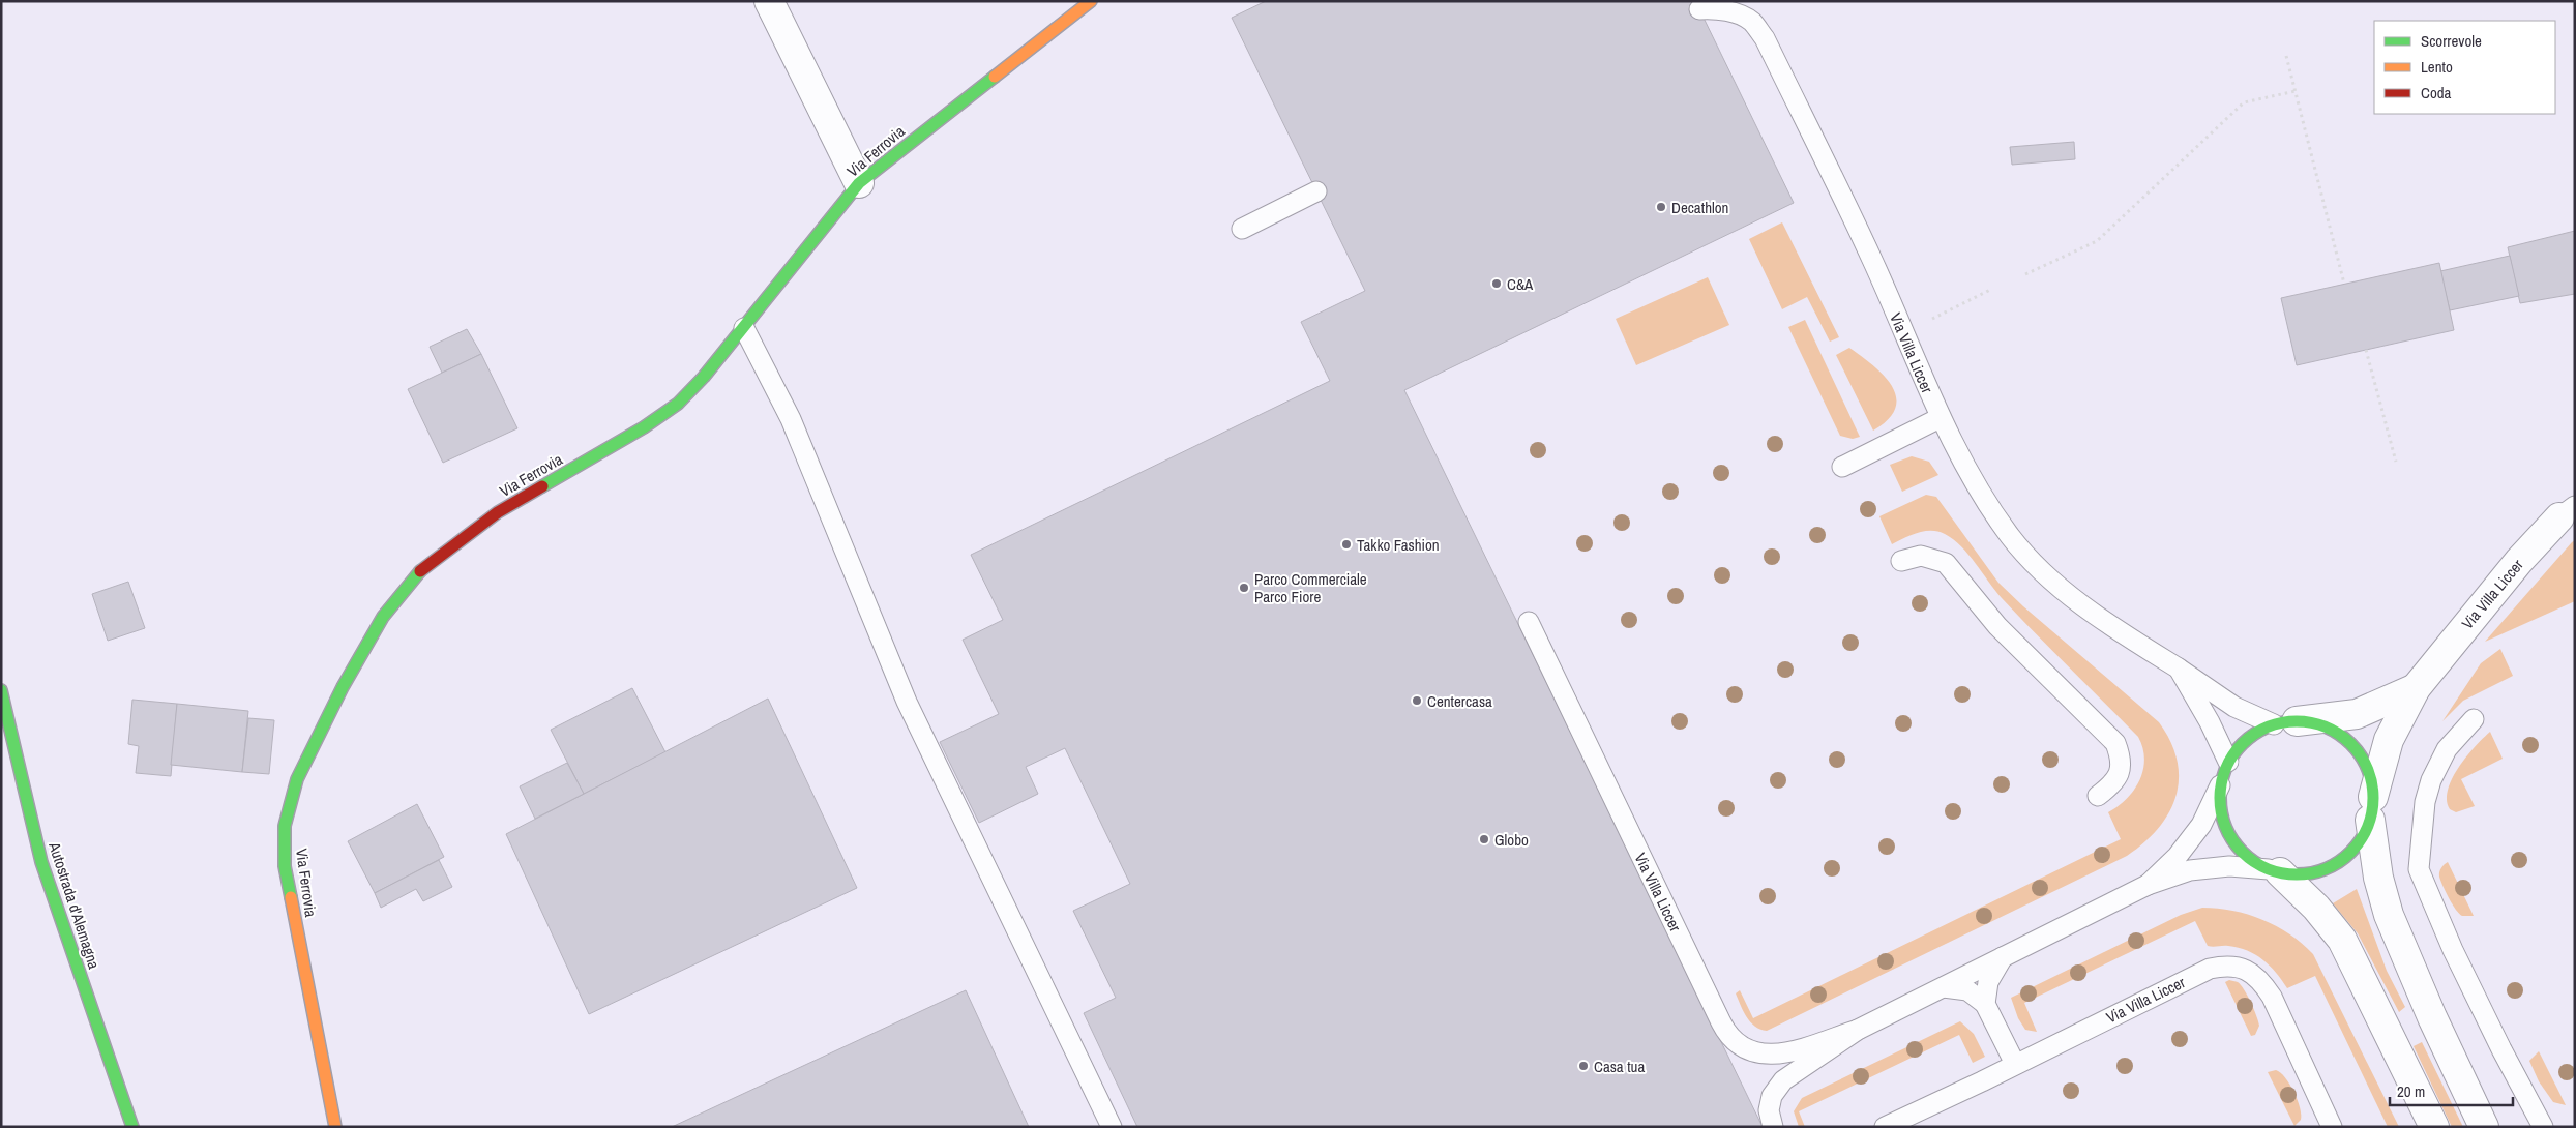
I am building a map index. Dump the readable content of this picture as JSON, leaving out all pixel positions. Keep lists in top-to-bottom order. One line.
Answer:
{"streets":{"main road":["Via Ferrovia","Via Villa Liccer","Autostrada d'Alemagna"]},"places":["Decathlon","C&A","Takko Fashion","Parco Commerciale Parco Fiore","Centercasa","Globo","Casa tua"],"legend":["Scorrevole","Lento","Coda"],"scale_bar":"20 m"}
